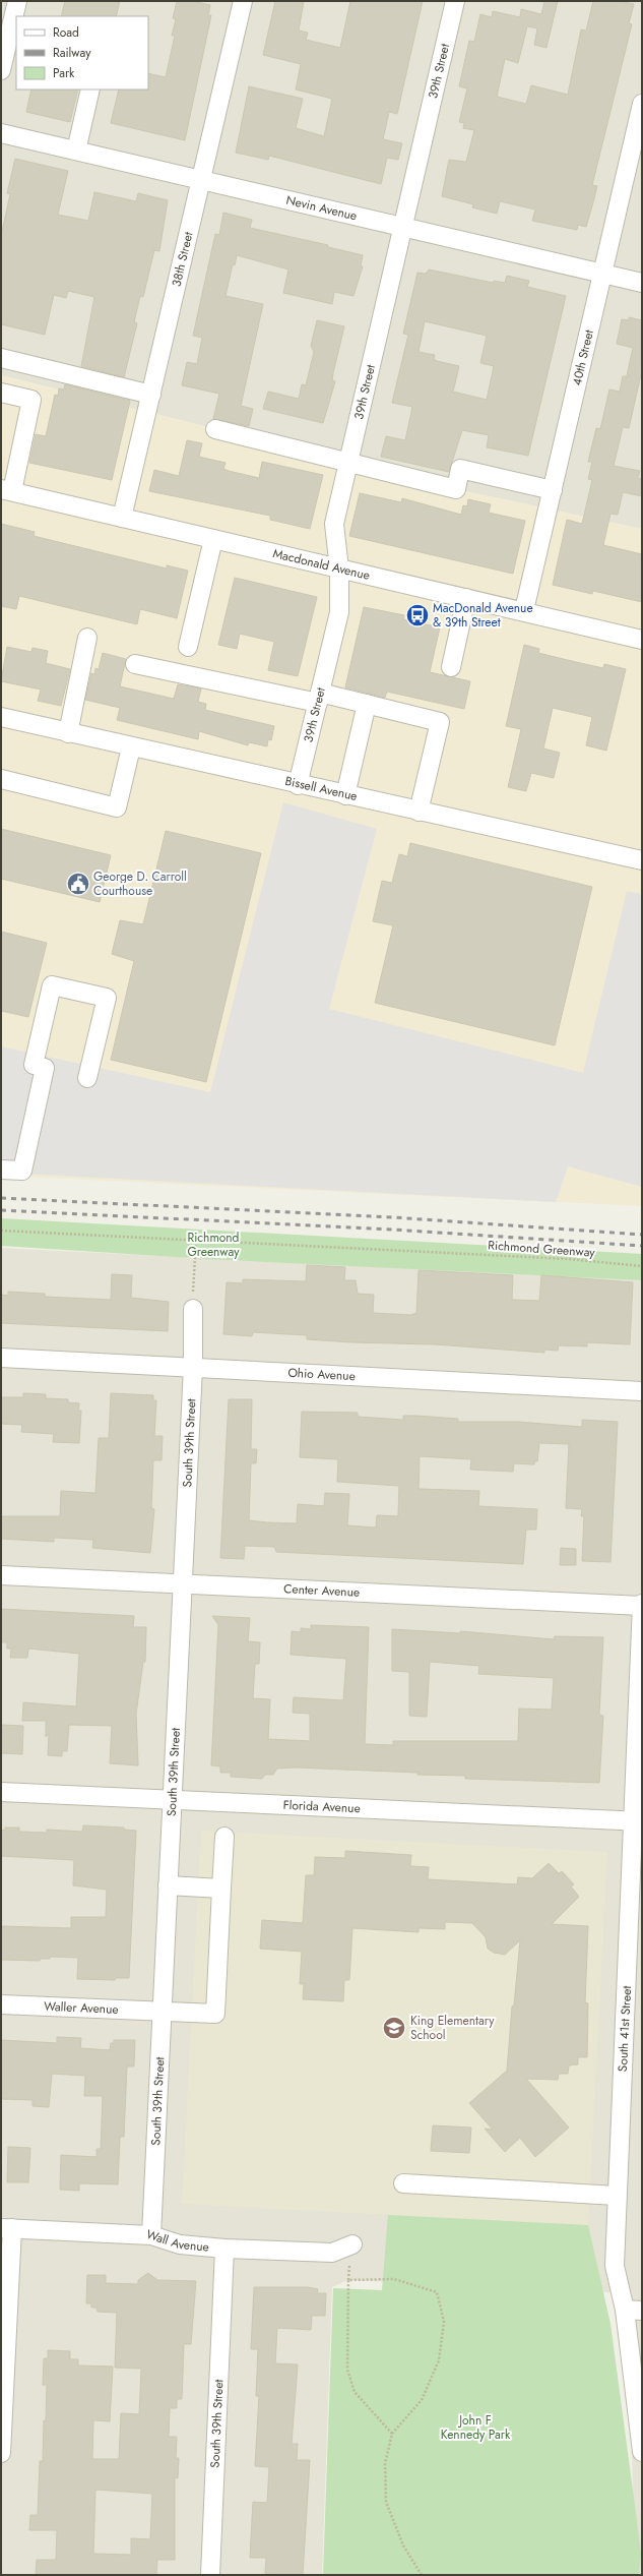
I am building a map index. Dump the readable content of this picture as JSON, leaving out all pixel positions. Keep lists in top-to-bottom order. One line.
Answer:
{"streets":{"street":["39th Street","Nevin Avenue","38th Street","40th Street","Macdonald Avenue","Bissell Avenue","Ohio Avenue","South 39th Street","Center Avenue","Florida Avenue","Waller Avenue","South 41st Street","Wall Avenue"],"path":["Richmond Greenway"]},"crossings":[["39th Street","Nevin Avenue"],["39th Street","Macdonald Avenue"],["39th Street","Bissell Avenue"],["Nevin Avenue","38th Street"],["Nevin Avenue","40th Street"],["38th Street","Macdonald Avenue"],["40th Street","Macdonald Avenue"],["Ohio Avenue","South 39th Street"],["South 39th Street","Center Avenue"],["South 39th Street","Florida Avenue"],["South 39th Street","Waller Avenue"],["South 39th Street","Wall Avenue"],["Center Avenue","South 41st Street"],["Florida Avenue","South 41st Street"]],"parks":["Richmond Greenway","John F Kennedy Park"],"places":{"bus stop":["MacDonald Avenue & 39th Street"],"public building":["George D. Carroll Courthouse"],"school or university":["King Elementary School"]},"legend":["Road","Railway","Park"]}
